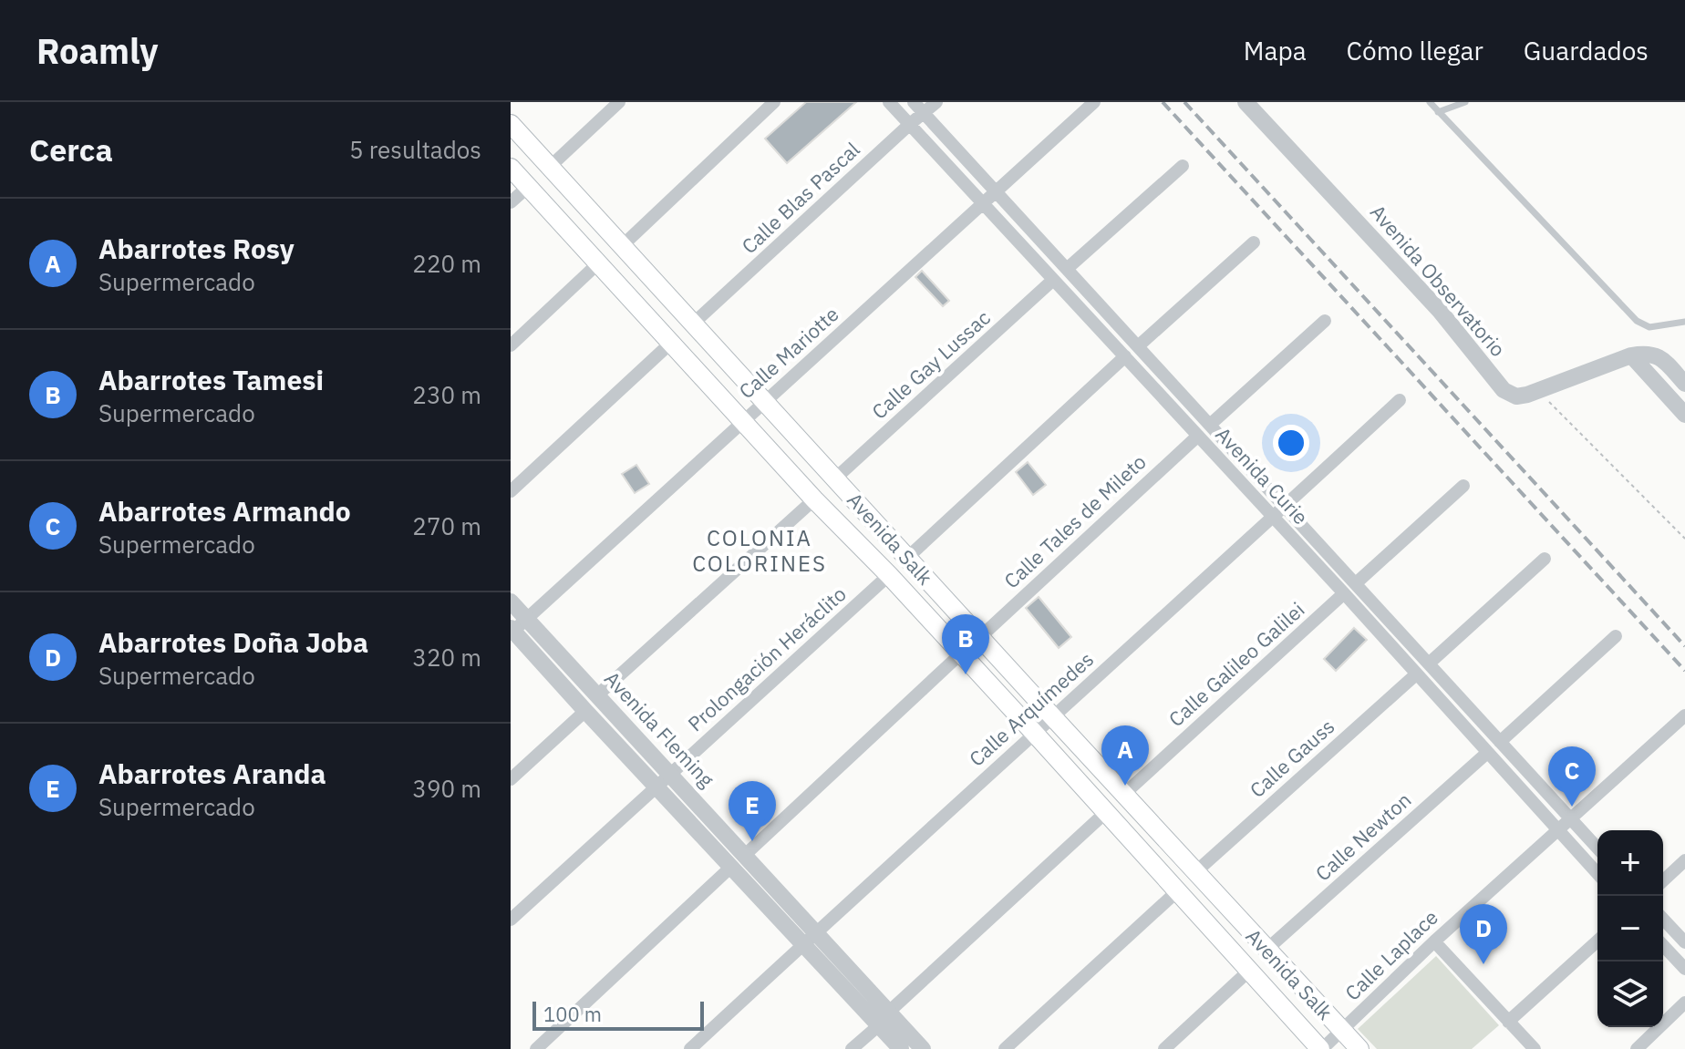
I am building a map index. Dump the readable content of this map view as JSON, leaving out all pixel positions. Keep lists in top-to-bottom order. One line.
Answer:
{"streets":{"main road":["Avenida Salk"],"street":["Calle Blas Pascal","Avenida Observatorio","Calle Mariotte","Calle Gay Lussac","Avenida Curie","Calle Tales de Mileto","Prolongación Heráclito","Calle Galileo Galilei","Calle Arquímedes","Avenida Fleming","Calle Gauss","Calle Newton","Calle Laplace"]},"crossings":[["Calle Blas Pascal","Avenida Curie"],["Calle Blas Pascal","Avenida Salk"],["Calle Mariotte","Avenida Curie"],["Calle Mariotte","Avenida Salk"],["Calle Mariotte","Avenida Fleming"],["Calle Gay Lussac","Avenida Curie"],["Calle Gay Lussac","Avenida Salk"],["Avenida Curie","Calle Tales de Mileto"],["Avenida Curie","Calle Galileo Galilei"],["Avenida Curie","Calle Arquímedes"],["Avenida Curie","Calle Gauss"],["Avenida Curie","Calle Newton"],["Avenida Curie","Calle Laplace"],["Calle Tales de Mileto","Avenida Salk"],["Avenida Salk","Prolongación Heráclito"],["Avenida Salk","Calle Galileo Galilei"],["Avenida Salk","Calle Arquímedes"],["Avenida Salk","Calle Gauss"],["Avenida Salk","Calle Newton"],["Avenida Salk","Calle Laplace"],["Prolongación Heráclito","Avenida Fleming"],["Calle Arquímedes","Avenida Fleming"]],"districts":["COLONIA COLORINES"],"scale_bar":"100 m","page":{"header":"Roamly","nav":["Mapa","Cómo llegar","Guardados"],"heading":["Cerca","5 resultados"],"list":[{"mark":"A","name":"Abarrotes Rosy","note":"Supermercado","value":"220 m"},{"mark":"B","name":"Abarrotes Tamesi","note":"Supermercado","value":"230 m"},{"mark":"C","name":"Abarrotes Armando","note":"Supermercado","value":"270 m"},{"mark":"D","name":"Abarrotes Doña Joba","note":"Supermercado","value":"320 m"},{"mark":"E","name":"Abarrotes Aranda","note":"Supermercado","value":"390 m"}],"pins":["B","A","C","E","D"],"map_buttons":["+","−"],"scale":"100 m"}}
